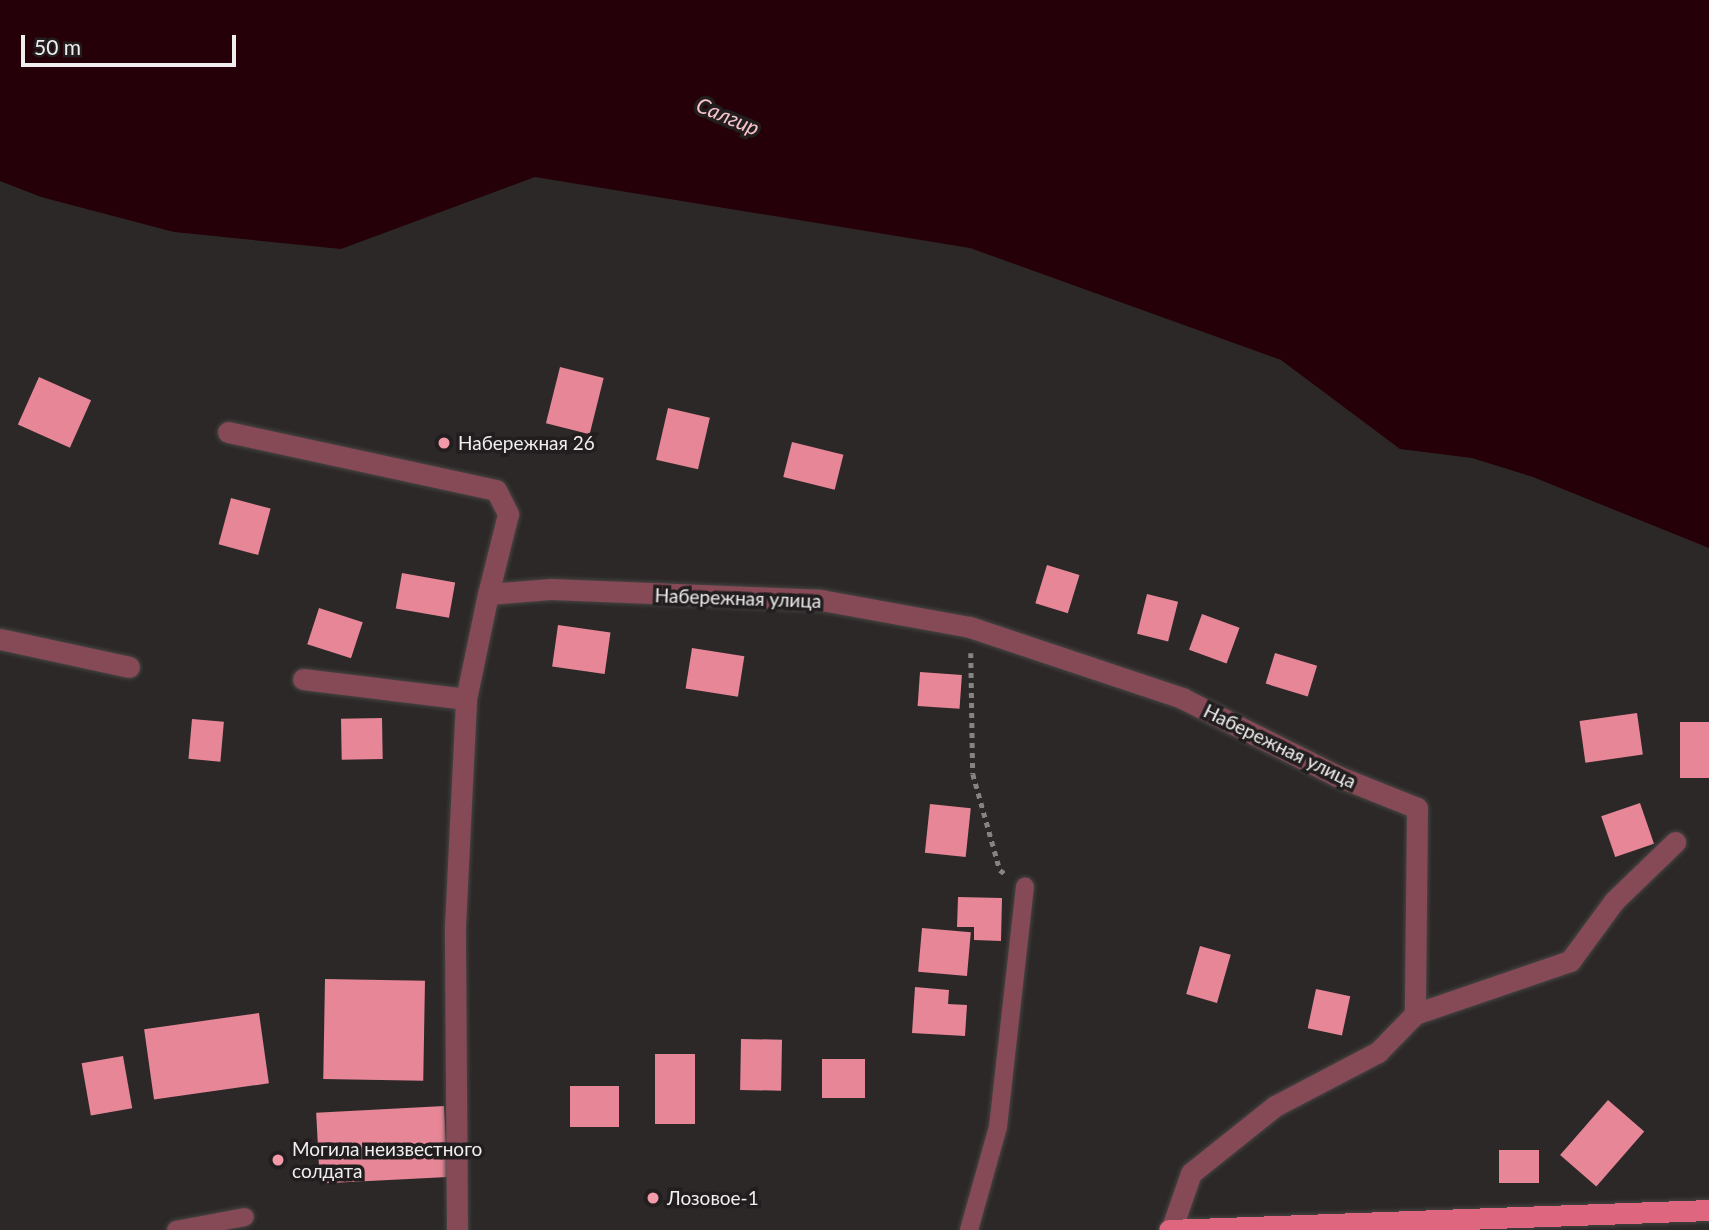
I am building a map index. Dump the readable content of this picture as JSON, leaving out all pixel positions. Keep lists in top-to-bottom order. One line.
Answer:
{"streets":{"street":["Набережная улица"]},"water":["Салгир"],"places":["Набережная 26","Могила неизвестного солдата","Лозовое-1"],"scale_bar":"50 m"}
